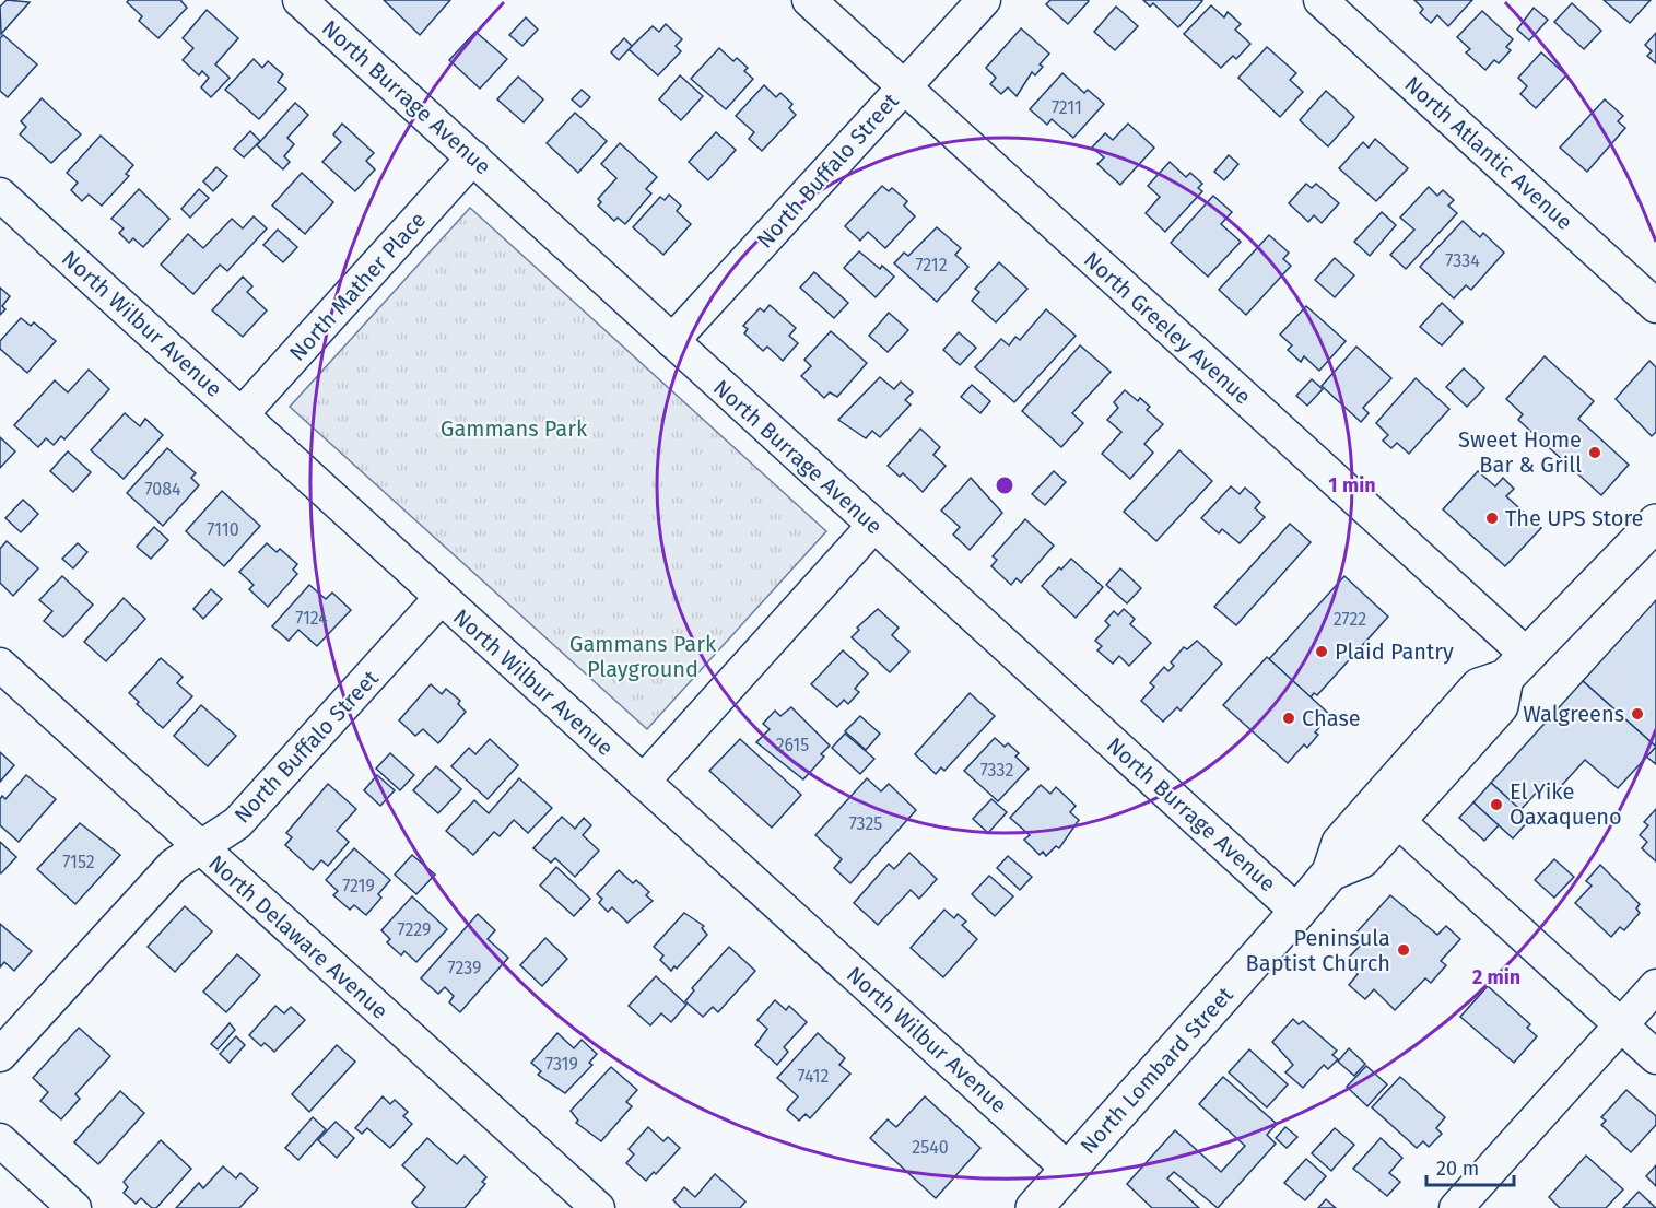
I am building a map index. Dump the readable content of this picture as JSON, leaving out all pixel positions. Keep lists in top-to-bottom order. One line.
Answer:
{"streets":{"main road":["North Lombard Street"],"street":["North Burrage Avenue","North Atlantic Avenue","North Buffalo Street","North Mather Place","North Wilbur Avenue","North Greeley Avenue","North Delaware Avenue"]},"crossings":[["North Burrage Avenue","North Buffalo Street"],["North Burrage Avenue","North Mather Place"],["North Burrage Avenue","North Lombard Street"],["North Buffalo Street","North Wilbur Avenue"],["North Buffalo Street","North Greeley Avenue"],["North Buffalo Street","North Delaware Avenue"],["North Mather Place","North Wilbur Avenue"],["North Wilbur Avenue","North Lombard Street"],["North Greeley Avenue","North Lombard Street"]],"parks":["Gammans Park","Gammans Park Playground"],"places":["Sweet Home Bar & Grill","The UPS Store","Plaid Pantry","Walgreens","Chase","El Yike Oaxaqueno","Peninsula Baptist Church"],"house_numbers":["7211","7334","7212","7084","7110","7124","2722","2615","7332","7325","7152","7219","7229","7239","7319","7412","2540"],"scale_bar":"20 m","rings":["1 min","2 min"]}
